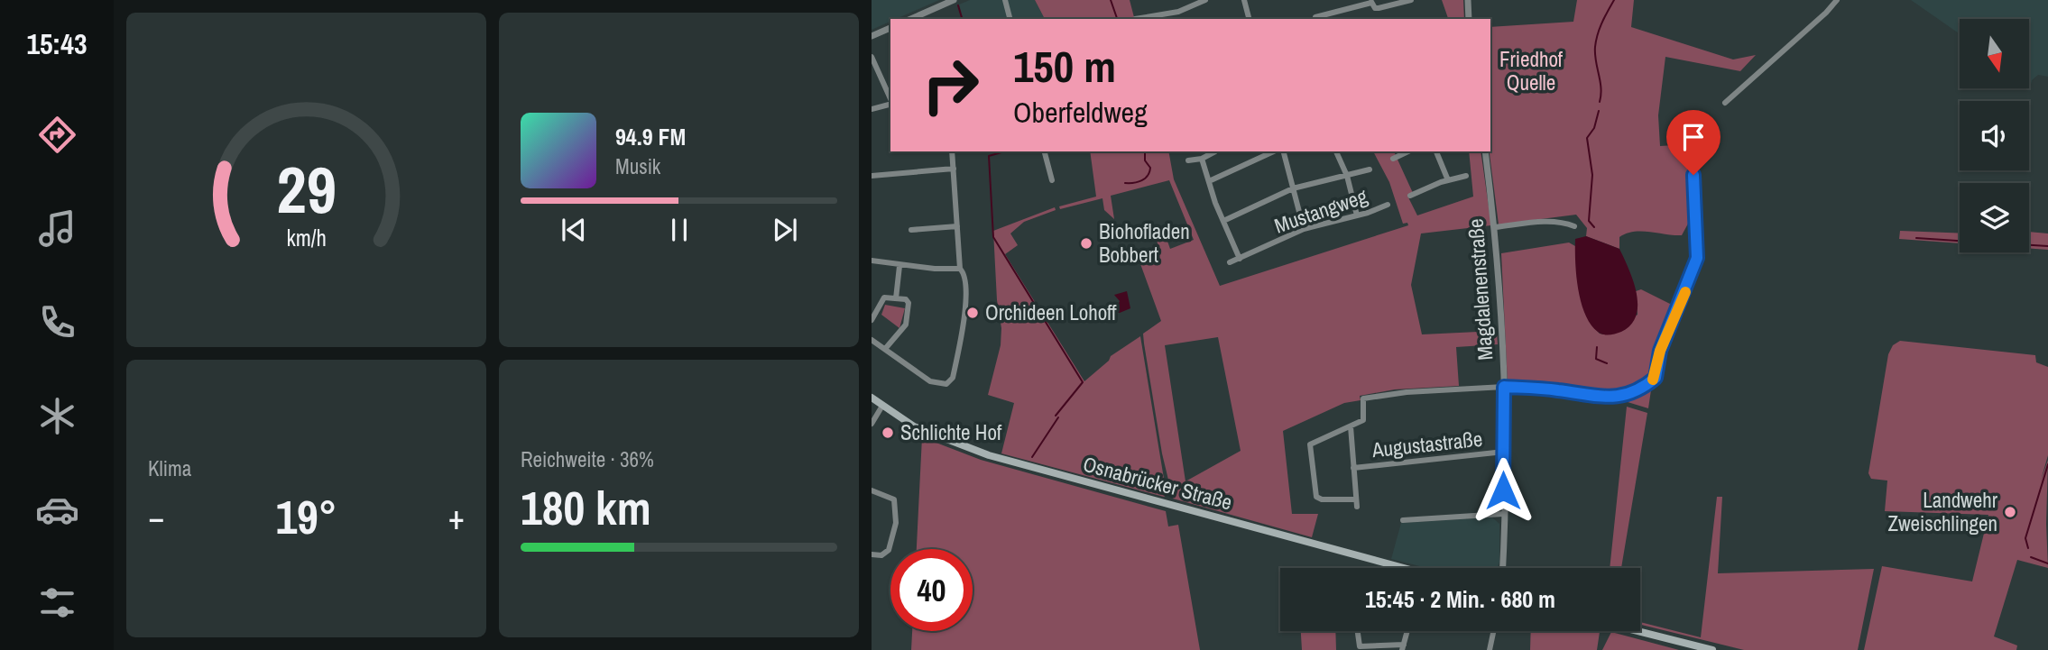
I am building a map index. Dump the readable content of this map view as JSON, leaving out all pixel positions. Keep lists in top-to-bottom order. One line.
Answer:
{"streets":{"main road":["Osnabrücker Straße"],"street":["Mustangweg","Magdalenenstraße","Augustastraße"]},"crossings":[["Magdalenenstraße","Augustastraße"]],"parks":["Friedhof Quelle"],"places":["Biohofladen Bobbert","Orchideen Lohoff","Schlichte Hof","Landwehr Zweischlingen"],"north":"bottom","page":{"tabs":"15:43","turn":["150 m","Oberfeldweg"],"song":["94.9 FM","Musik"],"tile":["Klima",["Reichweite · 36%","180 km"]],"heat":["−","19°","+"],"limit":"40","trip":"15:45 · 2 Min. · 680 m","gauge":["29","km/h"]}}
